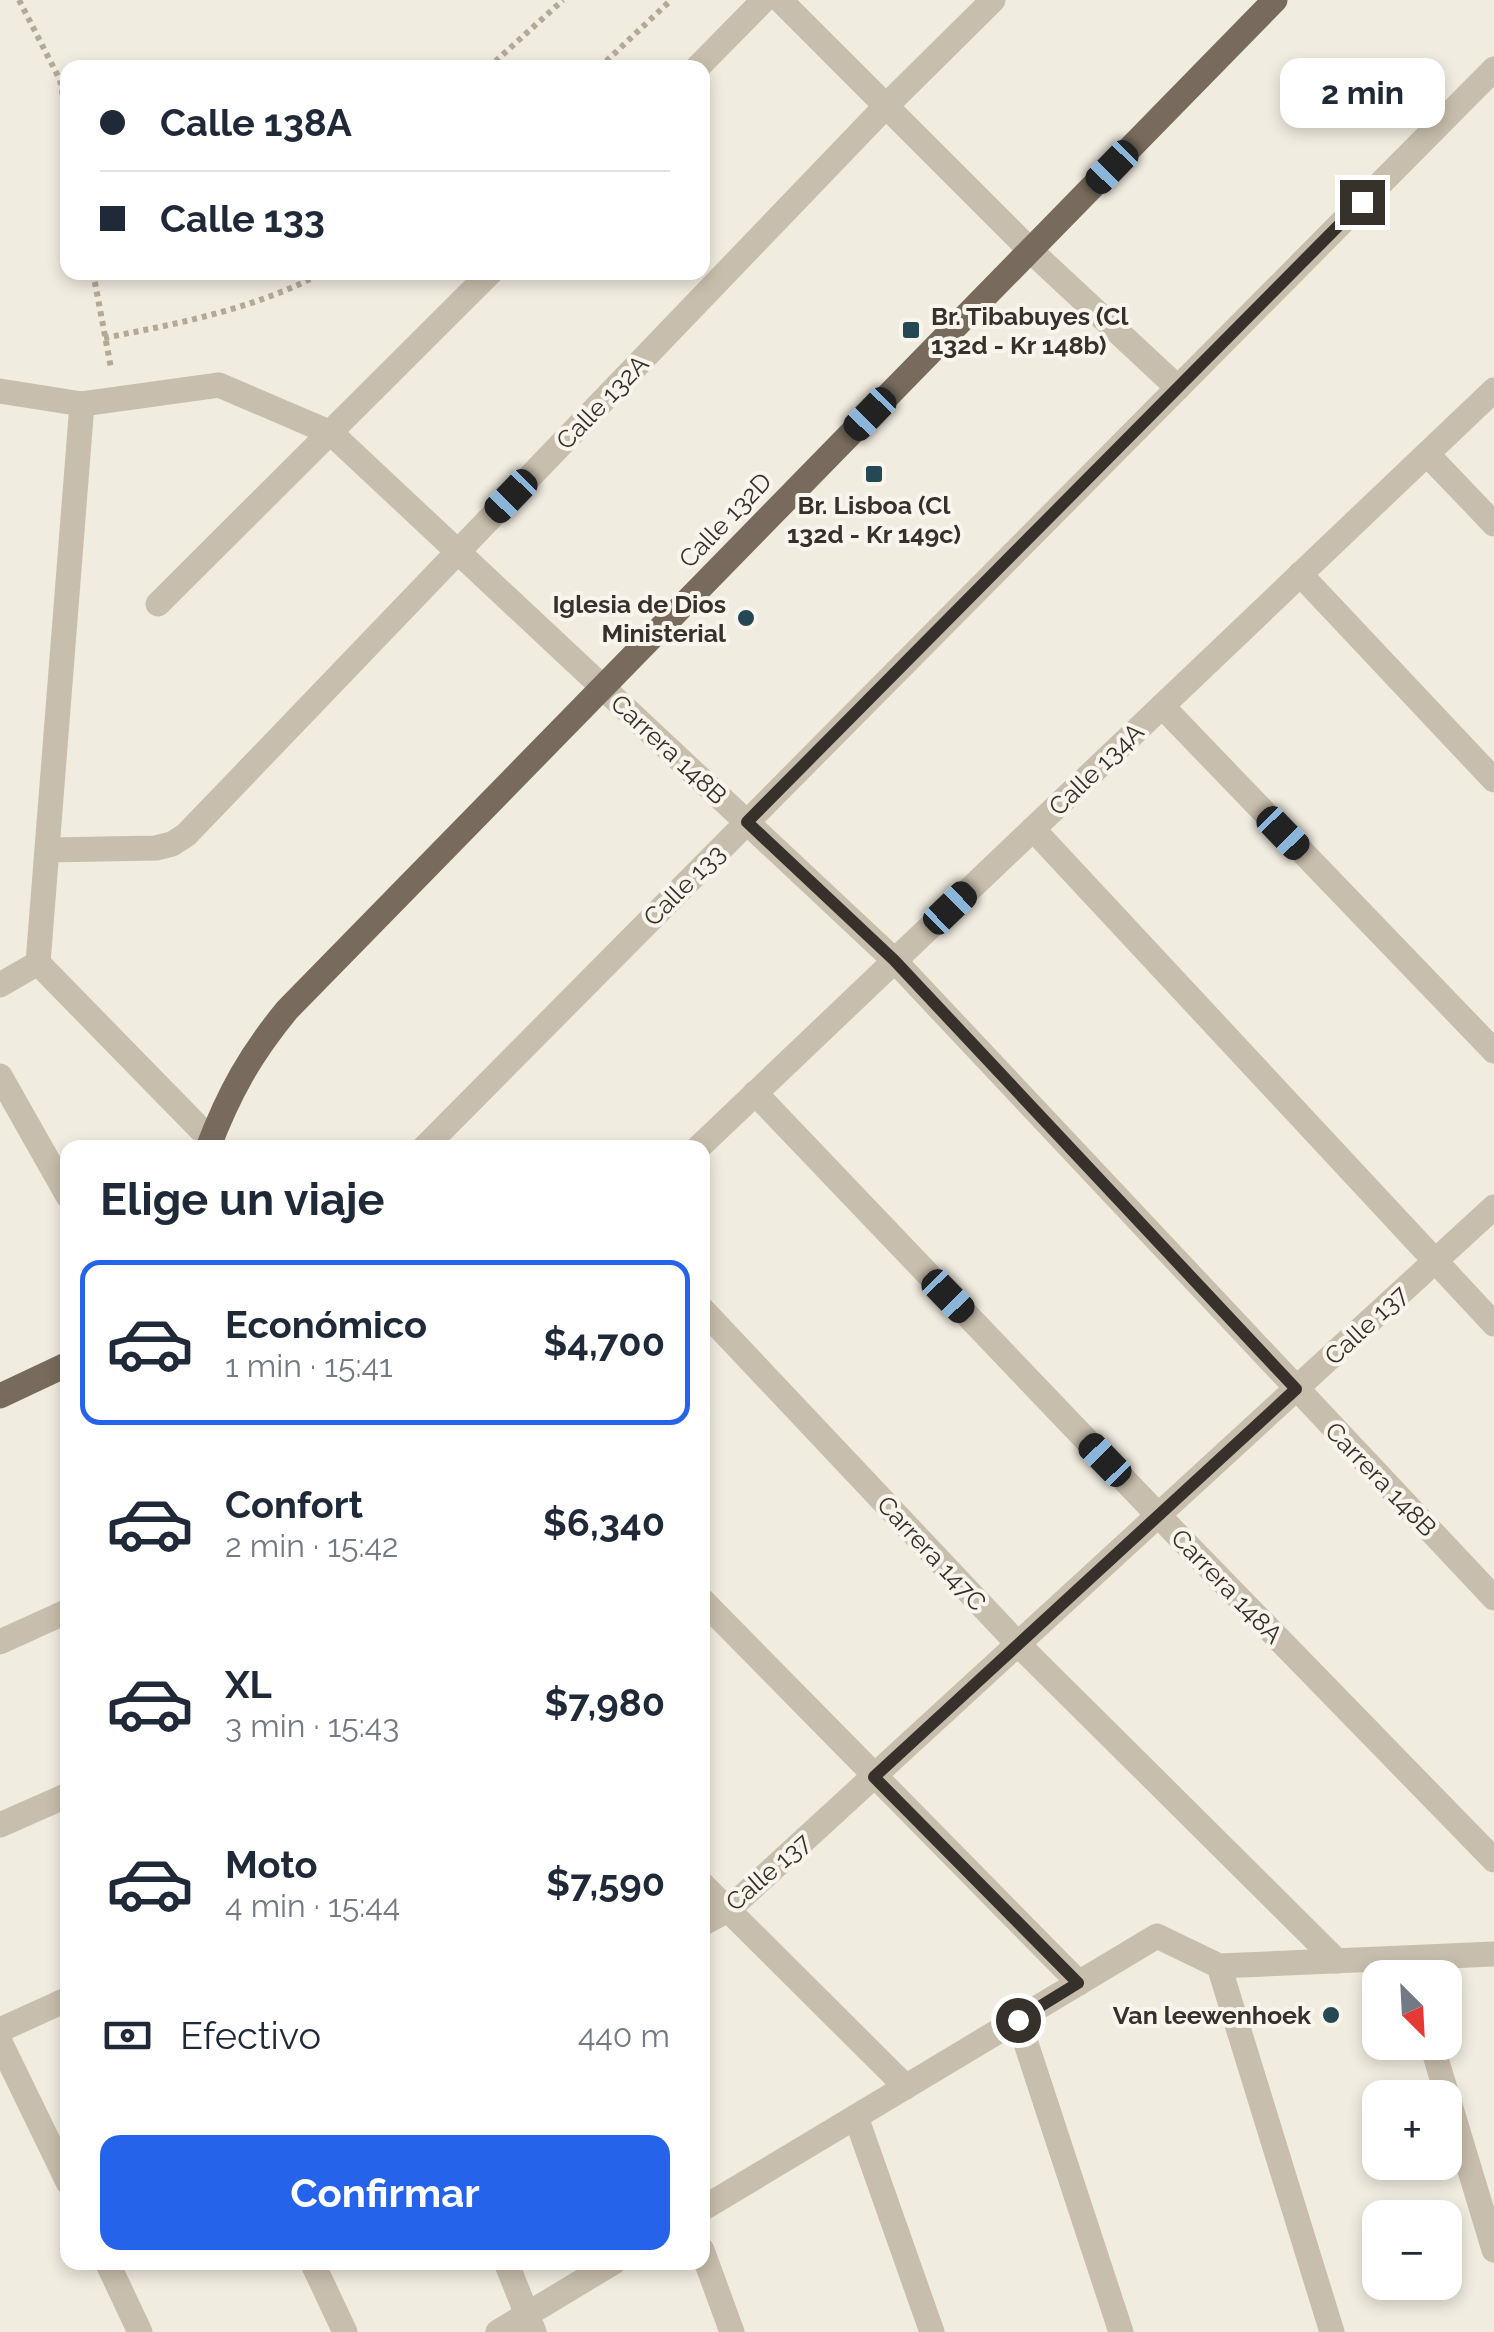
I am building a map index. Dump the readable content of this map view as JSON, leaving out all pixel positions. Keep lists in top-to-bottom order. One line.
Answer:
{"streets":{"main road":["Calle 132D"],"street":["Calle 132A","Carrera 148B","Calle 134A","Calle 133","Calle 137","Carrera 147C","Carrera 148A"]},"crossings":[["Calle 132A","Carrera 148B"],["Calle 132D","Carrera 148B"],["Carrera 148B","Calle 134A"],["Carrera 148B","Calle 133"],["Carrera 148B","Calle 137"],["Calle 134A","Carrera 148A"],["Calle 137","Carrera 147C"],["Calle 137","Carrera 148A"]],"places":{"transit":["Br. Tibabuyes (Cl 132d - Kr 148b)","Br. Lisboa (Cl 132d - Kr 149c)"],"other":["Iglesia de Dios Ministerial","Van leewenhoek"]},"north":"bottom right","page":{"bubble":"2 min","banner":["Calle 138A","Calle 133"],"heading":"Elige un viaje","list":[{"name":"Económico","note":"1 min · 15:41","value":"$4,700"},{"name":"Confort","note":"2 min · 15:42","value":"$6,340"},{"name":"XL","note":"3 min · 15:43","value":"$7,980"},{"name":"Moto","note":"4 min · 15:44","value":"$7,590"}],"map_buttons":["+","−"],"pay":["Efectivo","440 m"],"buttons":"Confirmar"}}
